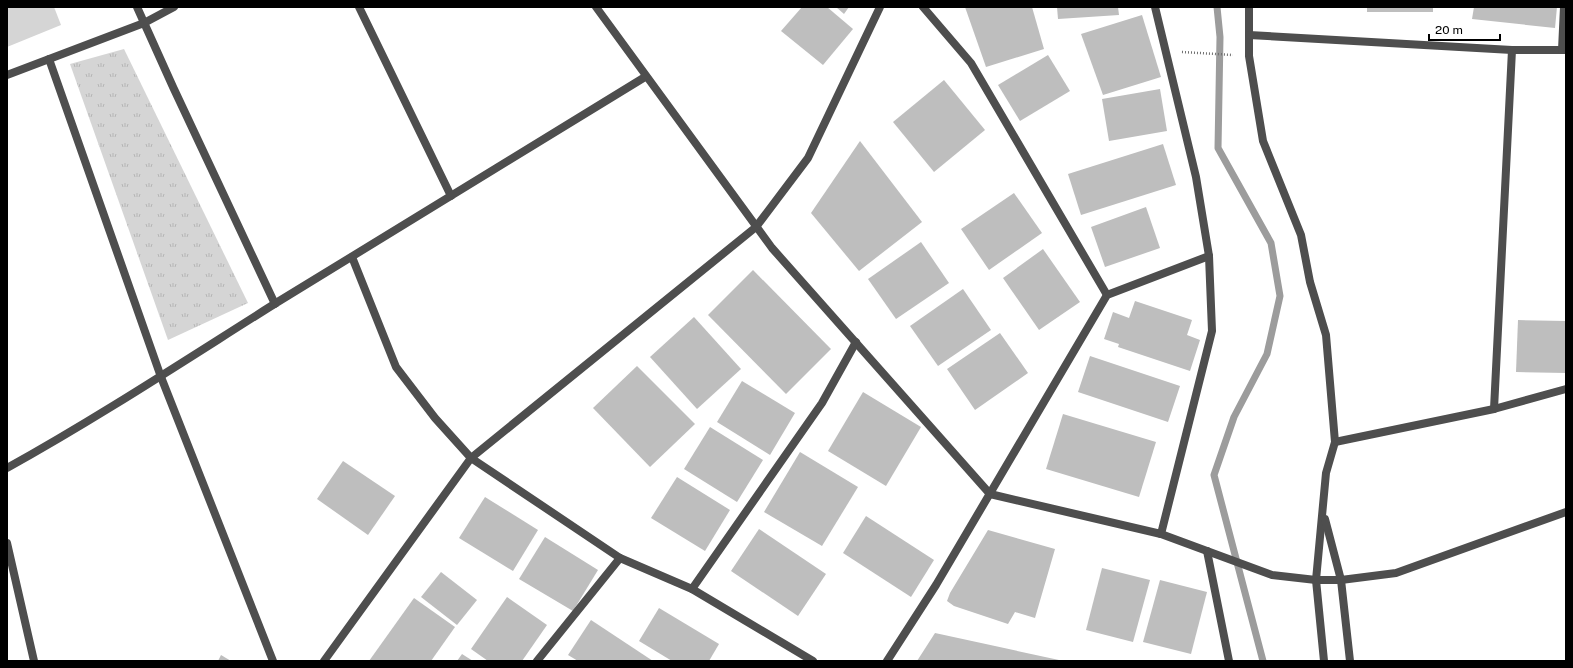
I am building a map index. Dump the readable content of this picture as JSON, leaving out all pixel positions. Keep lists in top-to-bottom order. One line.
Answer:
{"scale_bar":"20 m"}
